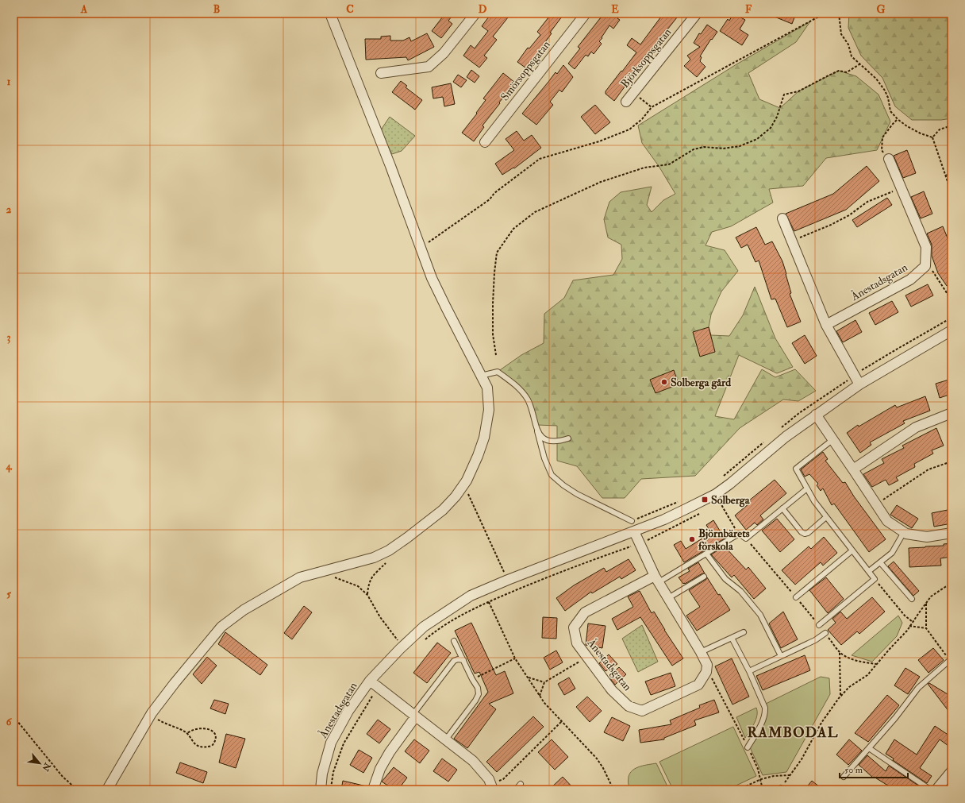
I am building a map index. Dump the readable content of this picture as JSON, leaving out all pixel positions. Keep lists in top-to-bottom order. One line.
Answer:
{"streets":{"street":["Björksoppsgatan","Smörsoppsgatan","Ånestadsgatan"]},"districts":["RAMBODAL"],"places":{"other":["Solberga gård","Björnbärets förskola"],"transit":["Solberga"]},"scale_bar":"50 m","north":"bottom right","grid":{"columns":["A","B","C","D","E","F","G"],"rows":["1","2","3","4","5","6"]}}
